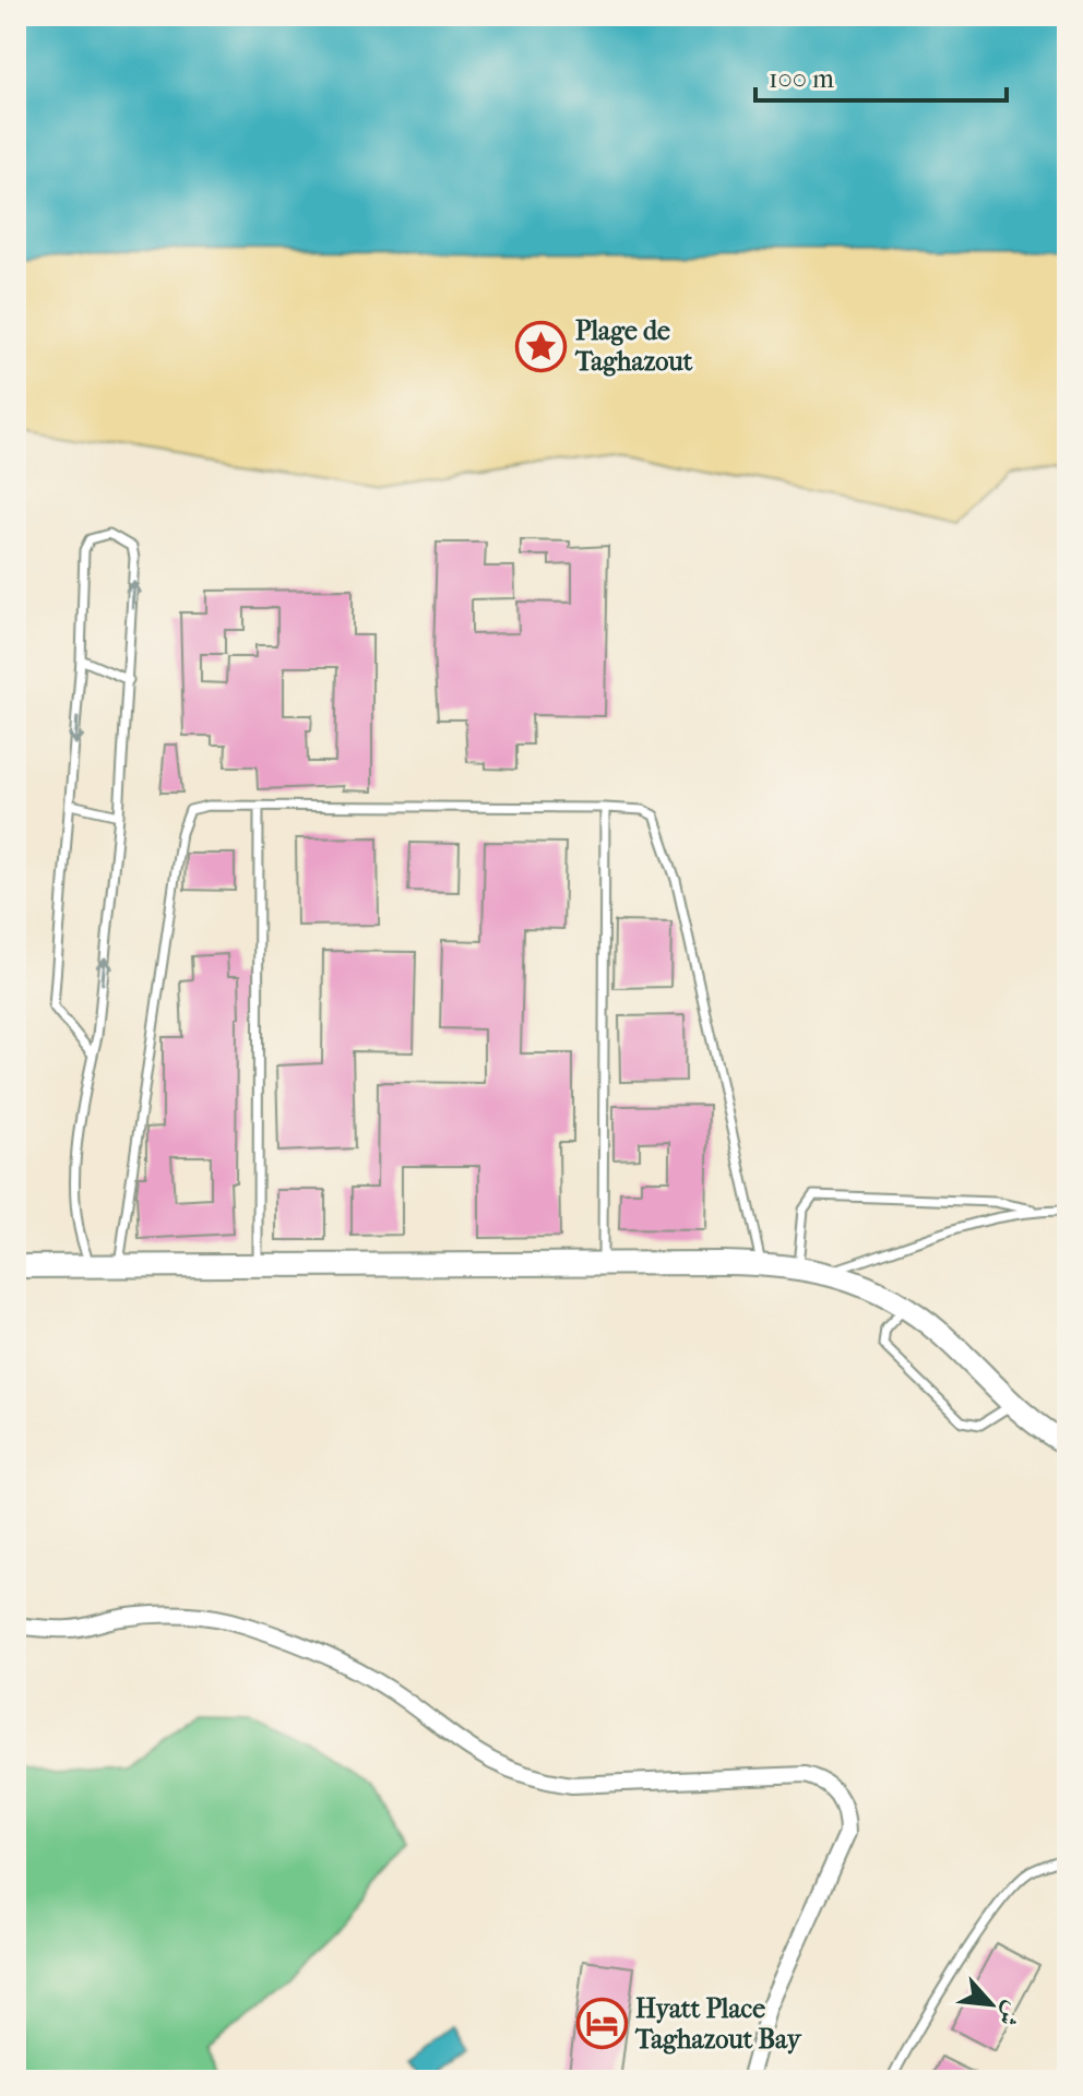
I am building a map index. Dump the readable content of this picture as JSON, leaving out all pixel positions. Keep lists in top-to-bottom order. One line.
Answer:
{"places":{"place":["Plage de Taghazout"],"hotel":["Hyatt Place Taghazout Bay"]},"scale_bar":"100 m","north":"bottom right"}
